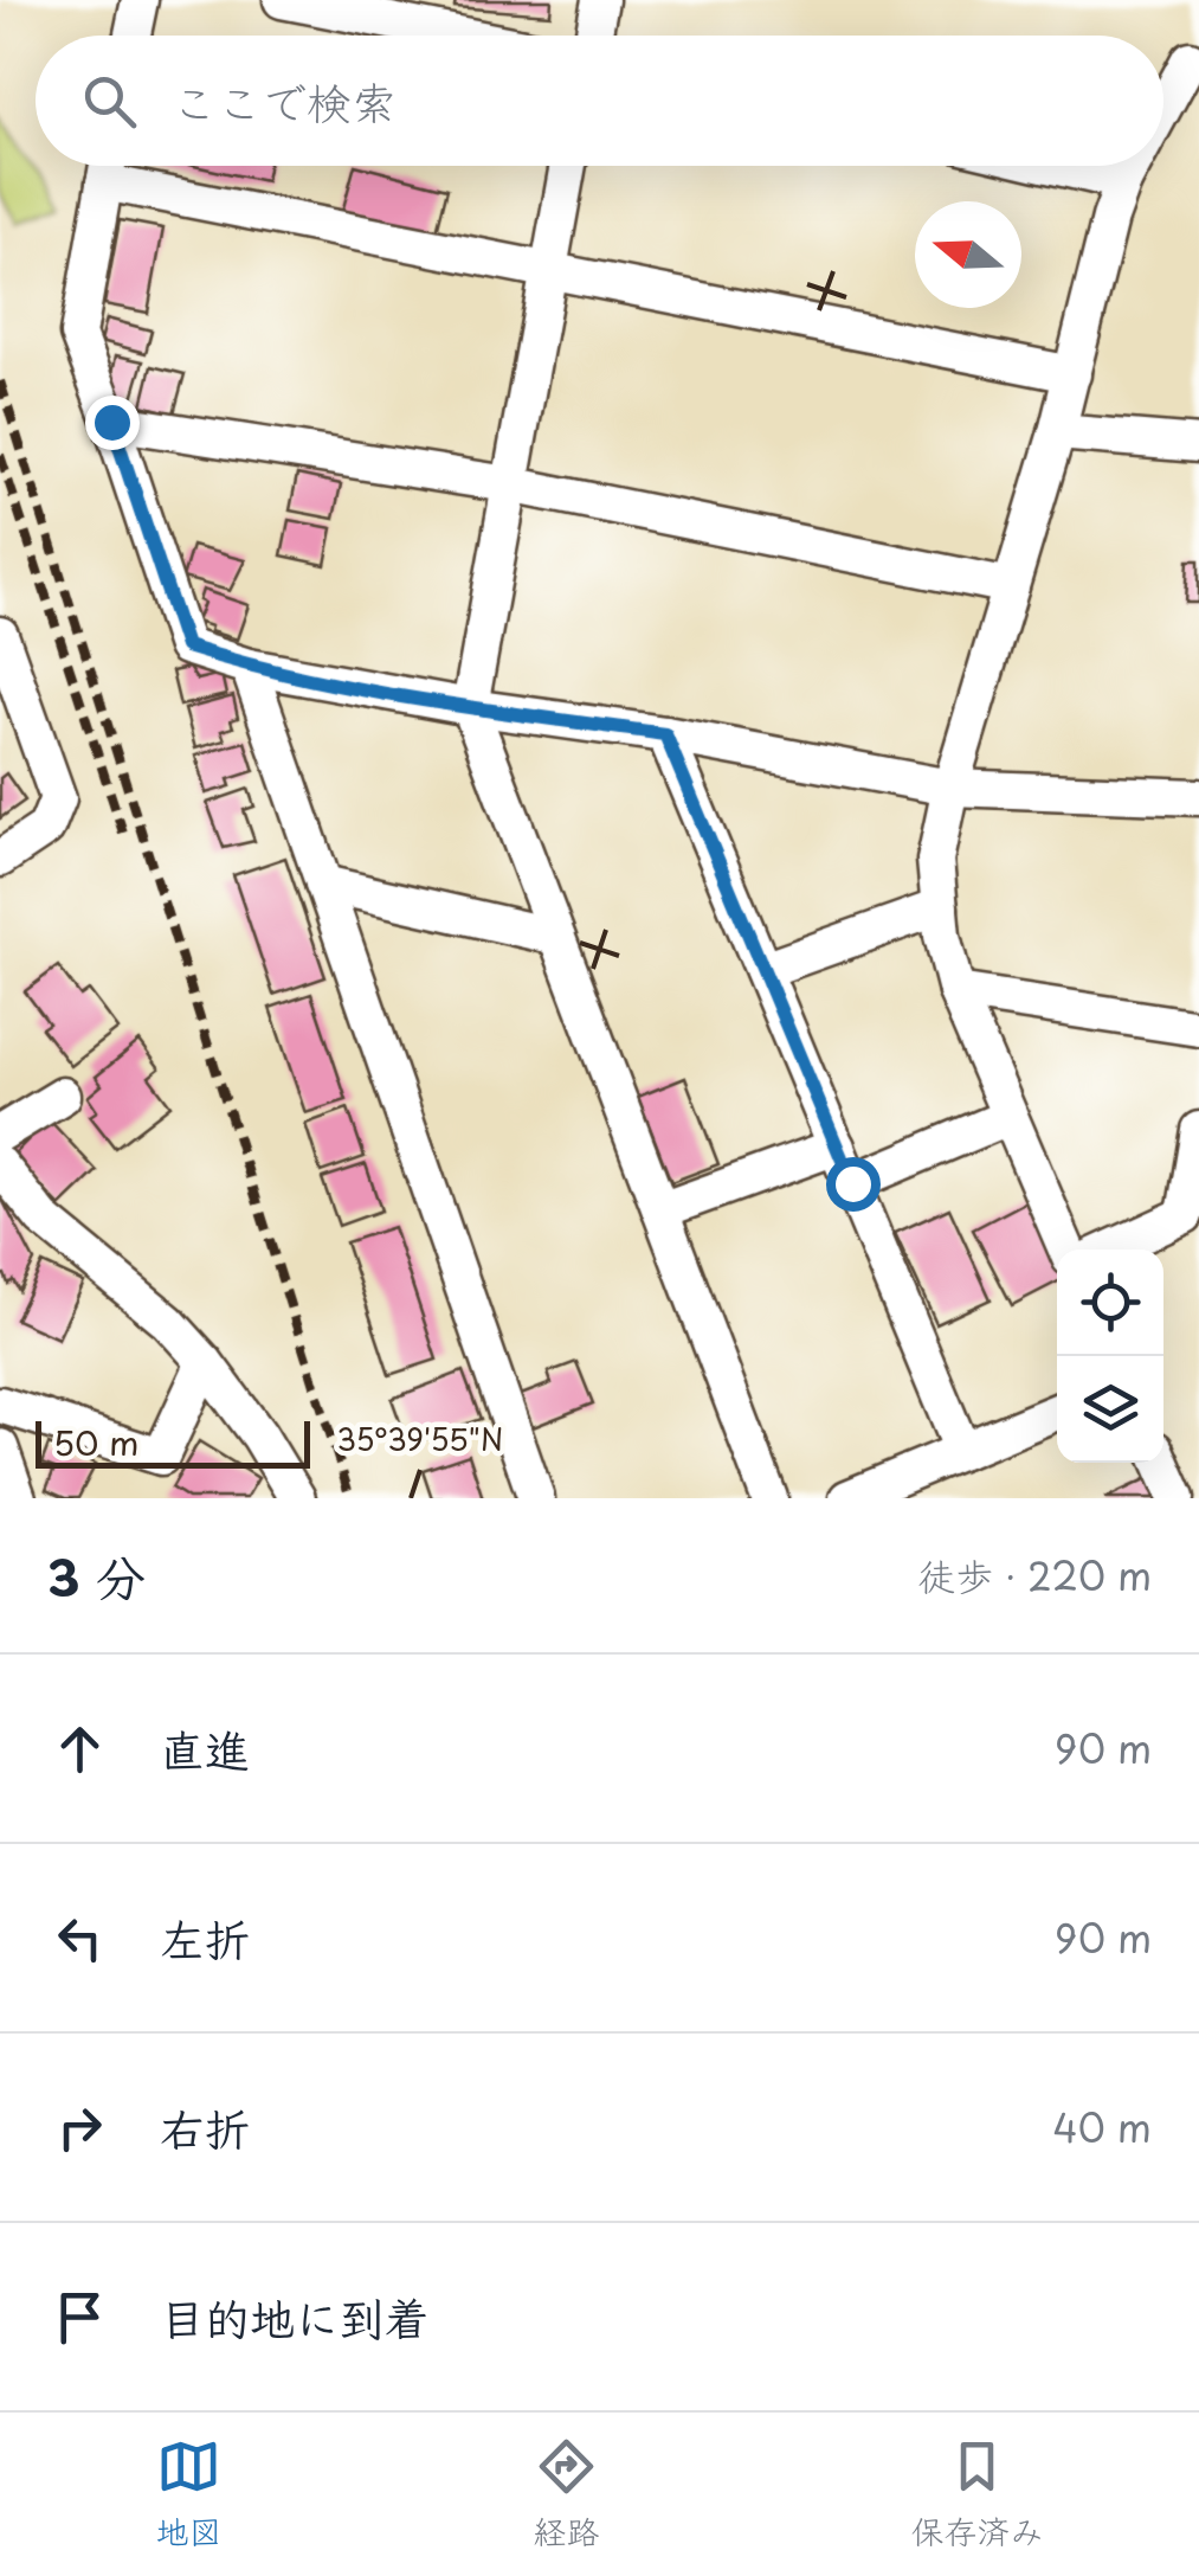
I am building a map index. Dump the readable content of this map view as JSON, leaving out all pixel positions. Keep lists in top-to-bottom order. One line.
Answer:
{"scale_bar":"50 m","north":"left","page":{"search":"ここで検索","scale":"50 m","heading":["3 分","徒歩 · 220 m"],"list":[["直進","90 m"],["左折","90 m"],["右折","40 m"],"目的地に到着"],"nav":["地図","経路","保存済み"]},"coordinates":["35°39'55\"N"]}
